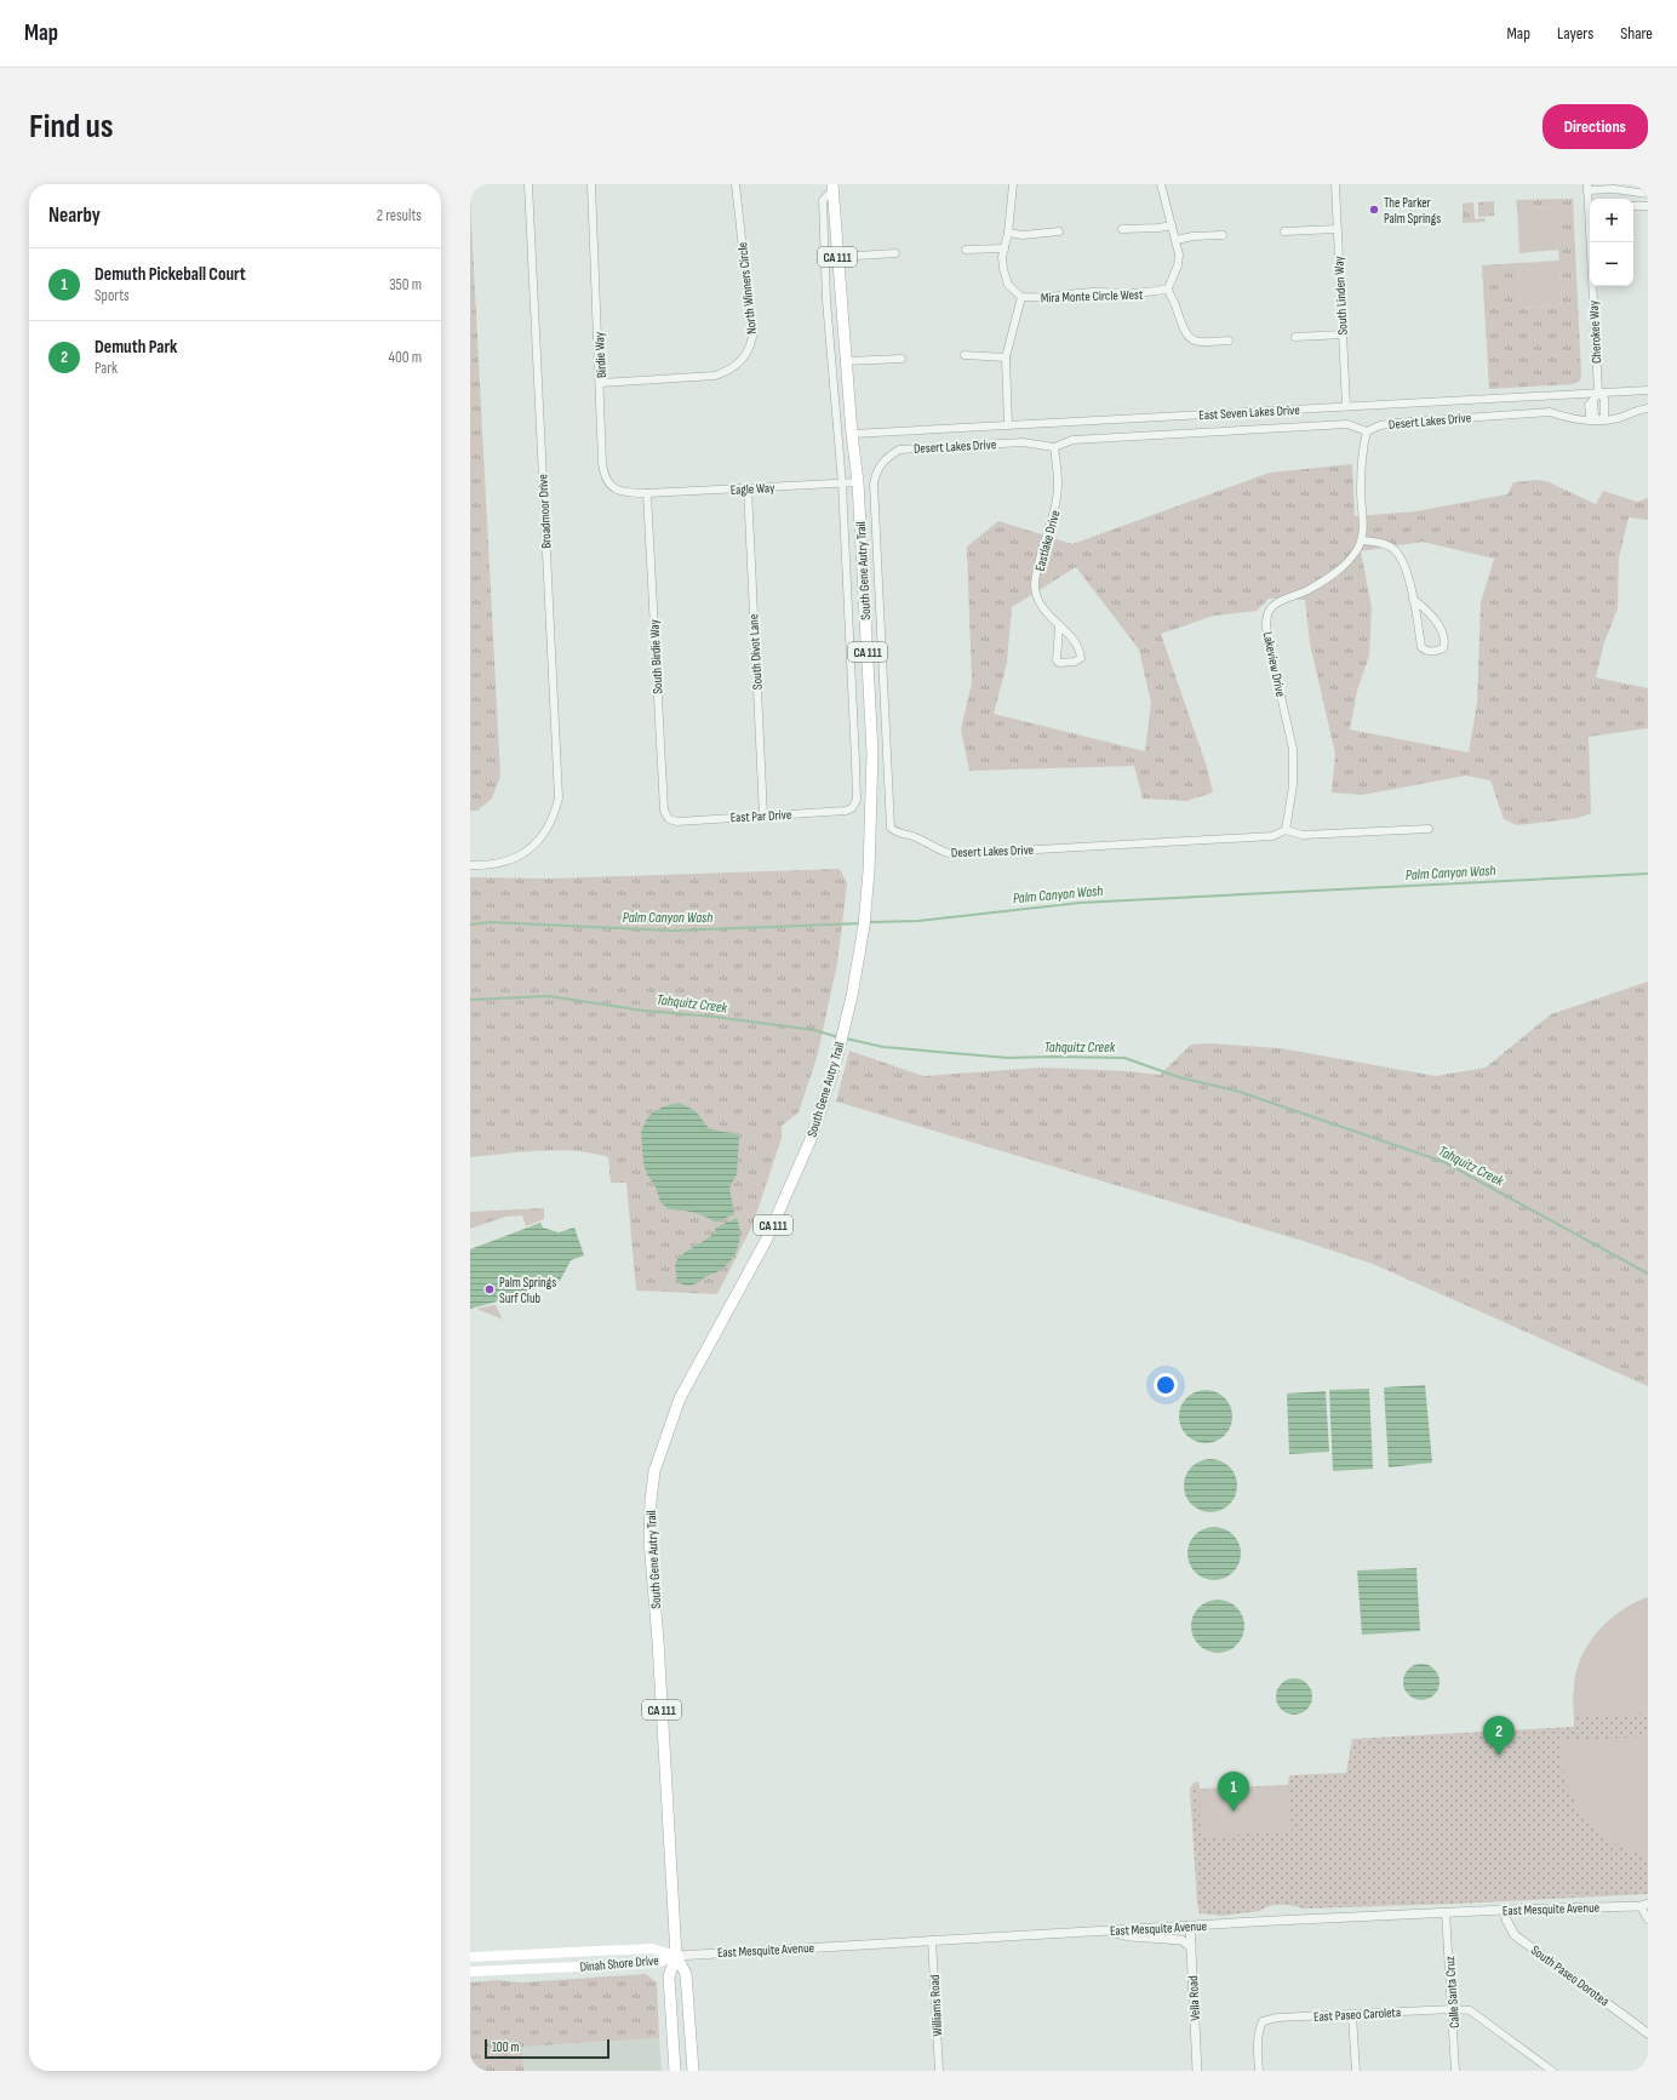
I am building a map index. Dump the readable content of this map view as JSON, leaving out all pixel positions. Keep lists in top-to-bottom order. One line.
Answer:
{"streets":{"main road":["CA 111","South Gene Autry Trail","Dinah Shore Drive"],"street":["North Winners Circle","Mira Monte Circle West","South Linden Way","Cherokee Way","Birdie Way","East Seven Lakes Drive","Desert Lakes Drive","Eagle Way","Broadmoor Drive","Eastlake Drive","South Divot Lane","South Birdie Way","Lakeview Drive","East Par Drive","East Mesquite Avenue","South Paseo Dorotea","Calle Santa Cruz","Vella Road","Williams Road","East Paseo Caroleta"]},"crossings":[["North Winners Circle","Birdie Way"],["South Linden Way","East Seven Lakes Drive"],["Cherokee Way","East Seven Lakes Drive"],["Cherokee Way","Desert Lakes Drive"],["Birdie Way","Eagle Way"],["Birdie Way","South Birdie Way"],["East Seven Lakes Drive","Desert Lakes Drive"],["East Seven Lakes Drive","South Gene Autry Trail"],["Desert Lakes Drive","Eastlake Drive"],["Desert Lakes Drive","Lakeview Drive"],["Eagle Way","South Gene Autry Trail"],["Eagle Way","South Divot Lane"],["Eagle Way","South Birdie Way"],["South Gene Autry Trail","East Par Drive"],["South Gene Autry Trail","East Mesquite Avenue"],["South Gene Autry Trail","Dinah Shore Drive"],["South Divot Lane","East Par Drive"],["South Birdie Way","East Par Drive"],["East Mesquite Avenue","Dinah Shore Drive"],["East Mesquite Avenue","South Paseo Dorotea"],["East Mesquite Avenue","Calle Santa Cruz"],["East Mesquite Avenue","Vella Road"],["East Mesquite Avenue","Williams Road"],["Calle Santa Cruz","East Paseo Caroleta"]],"water":["Palm Canyon Wash","Tahquitz Creek"],"places":["The Parker Palm Springs","Palm Springs Surf Club"],"scale_bar":"100 m","page":{"header":"Map","nav":["Map","Layers","Share"],"buttons":"Directions","title":"Find us","heading":["Nearby","2 results"],"map_buttons":["+","−"],"list":[{"mark":"1","name":"Demuth Pickeball Court","note":"Sports","value":"350 m"},{"mark":"2","name":"Demuth Park","note":"Park","value":"400 m"}],"pins":["2","1"],"scale":"100 m"}}
